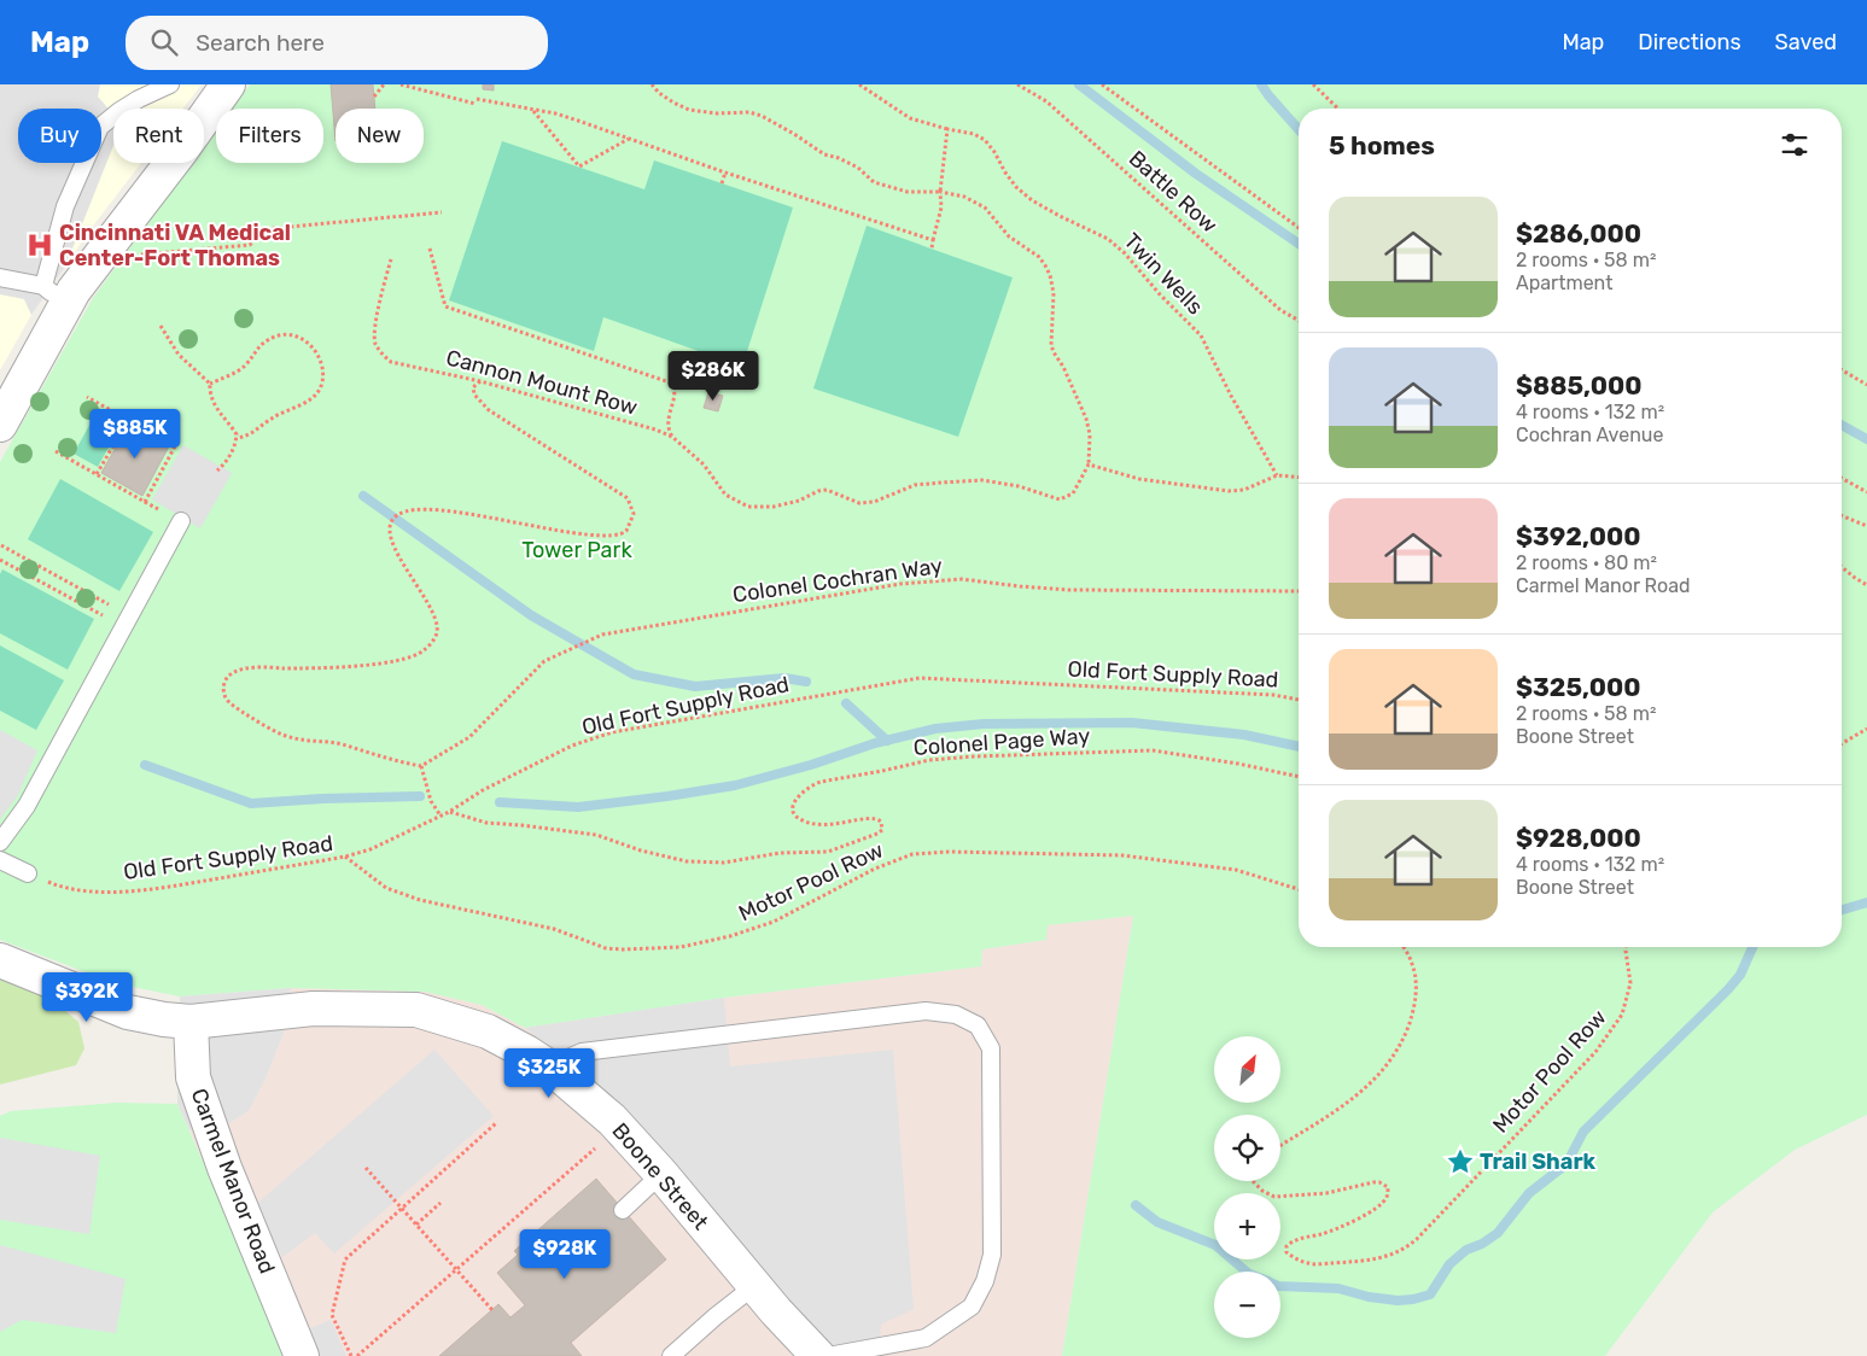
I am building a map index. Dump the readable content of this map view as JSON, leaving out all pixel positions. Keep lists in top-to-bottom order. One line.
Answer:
{"streets":{"street":["Boone Street","Carmel Manor Road"],"path":["Battle Row","Twin Wells","Cannon Mount Row","Colonel Cochran Way","Old Fort Supply Road","Colonel Page Way","Motor Pool Row"]},"crossings":[["Old Fort Supply Road","Colonel Page Way"],["Old Fort Supply Road","Motor Pool Row"],["Boone Street","Carmel Manor Road"]],"parks":["Tower Park"],"places":{"hospital":["Cincinnati VA Medical Center-Fort Thomas"],"place":["Trail Shark"]},"north":"top right","page":{"header":"Map","search":"Search here","nav":["Map","Directions","Saved"],"chip":["Buy","Rent","Filters","New"],"heading":"5 homes","list":[{"name":"$286,000","note":"2 rooms · 58 m² · Apartment"},{"name":"$885,000","note":"4 rooms · 132 m² · Cochran Avenue"},{"name":"$392,000","note":"2 rooms · 80 m² · Carmel Manor Road"},{"name":"$325,000","note":"2 rooms · 58 m² · Boone Street"},{"name":"$928,000","note":"4 rooms · 132 m² · Boone Street"}],"price":["$286K","$885K","$392K","$325K","$928K"],"map_buttons":["+","−"]}}
